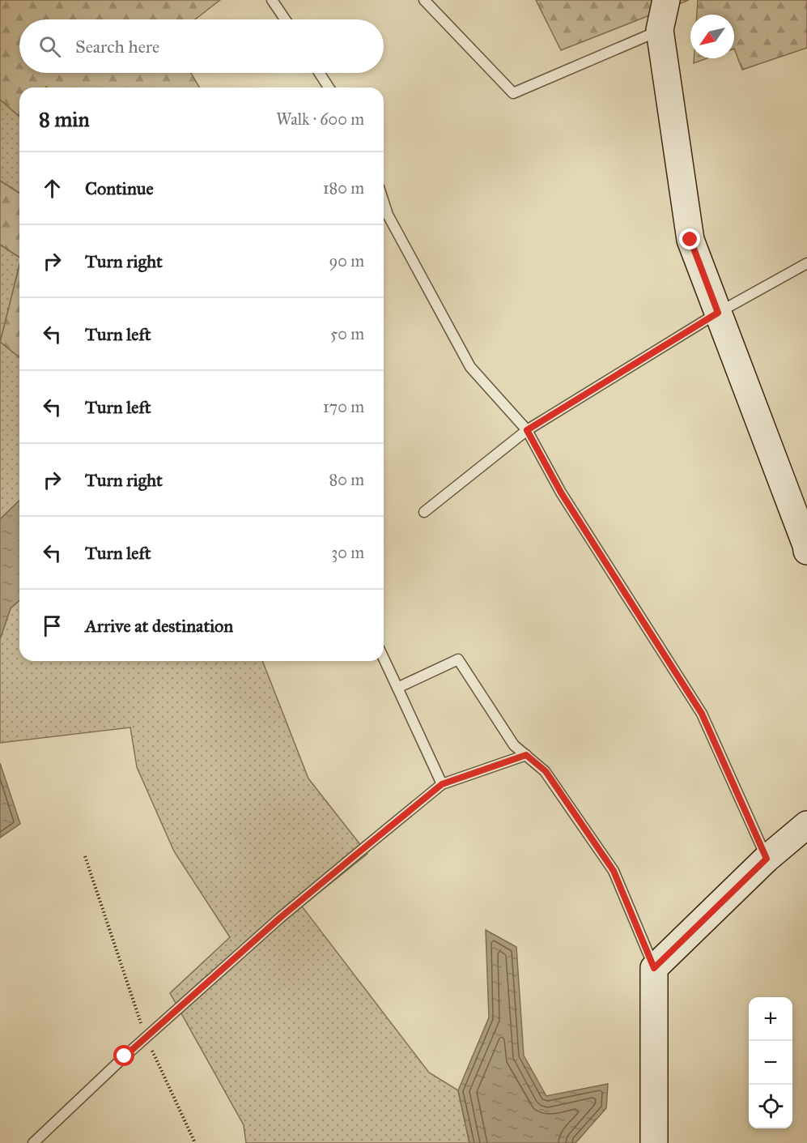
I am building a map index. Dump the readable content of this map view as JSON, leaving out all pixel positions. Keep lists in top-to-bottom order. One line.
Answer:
{"north":"bottom left","page":{"search":"Search here","heading":["8 min","Walk · 600 m"],"list":[["Continue","180 m"],["Turn right","90 m"],["Turn left","50 m"],["Turn left","170 m"],["Turn right","80 m"],["Turn left","30 m"],"Arrive at destination"],"map_buttons":["+","−"]}}
